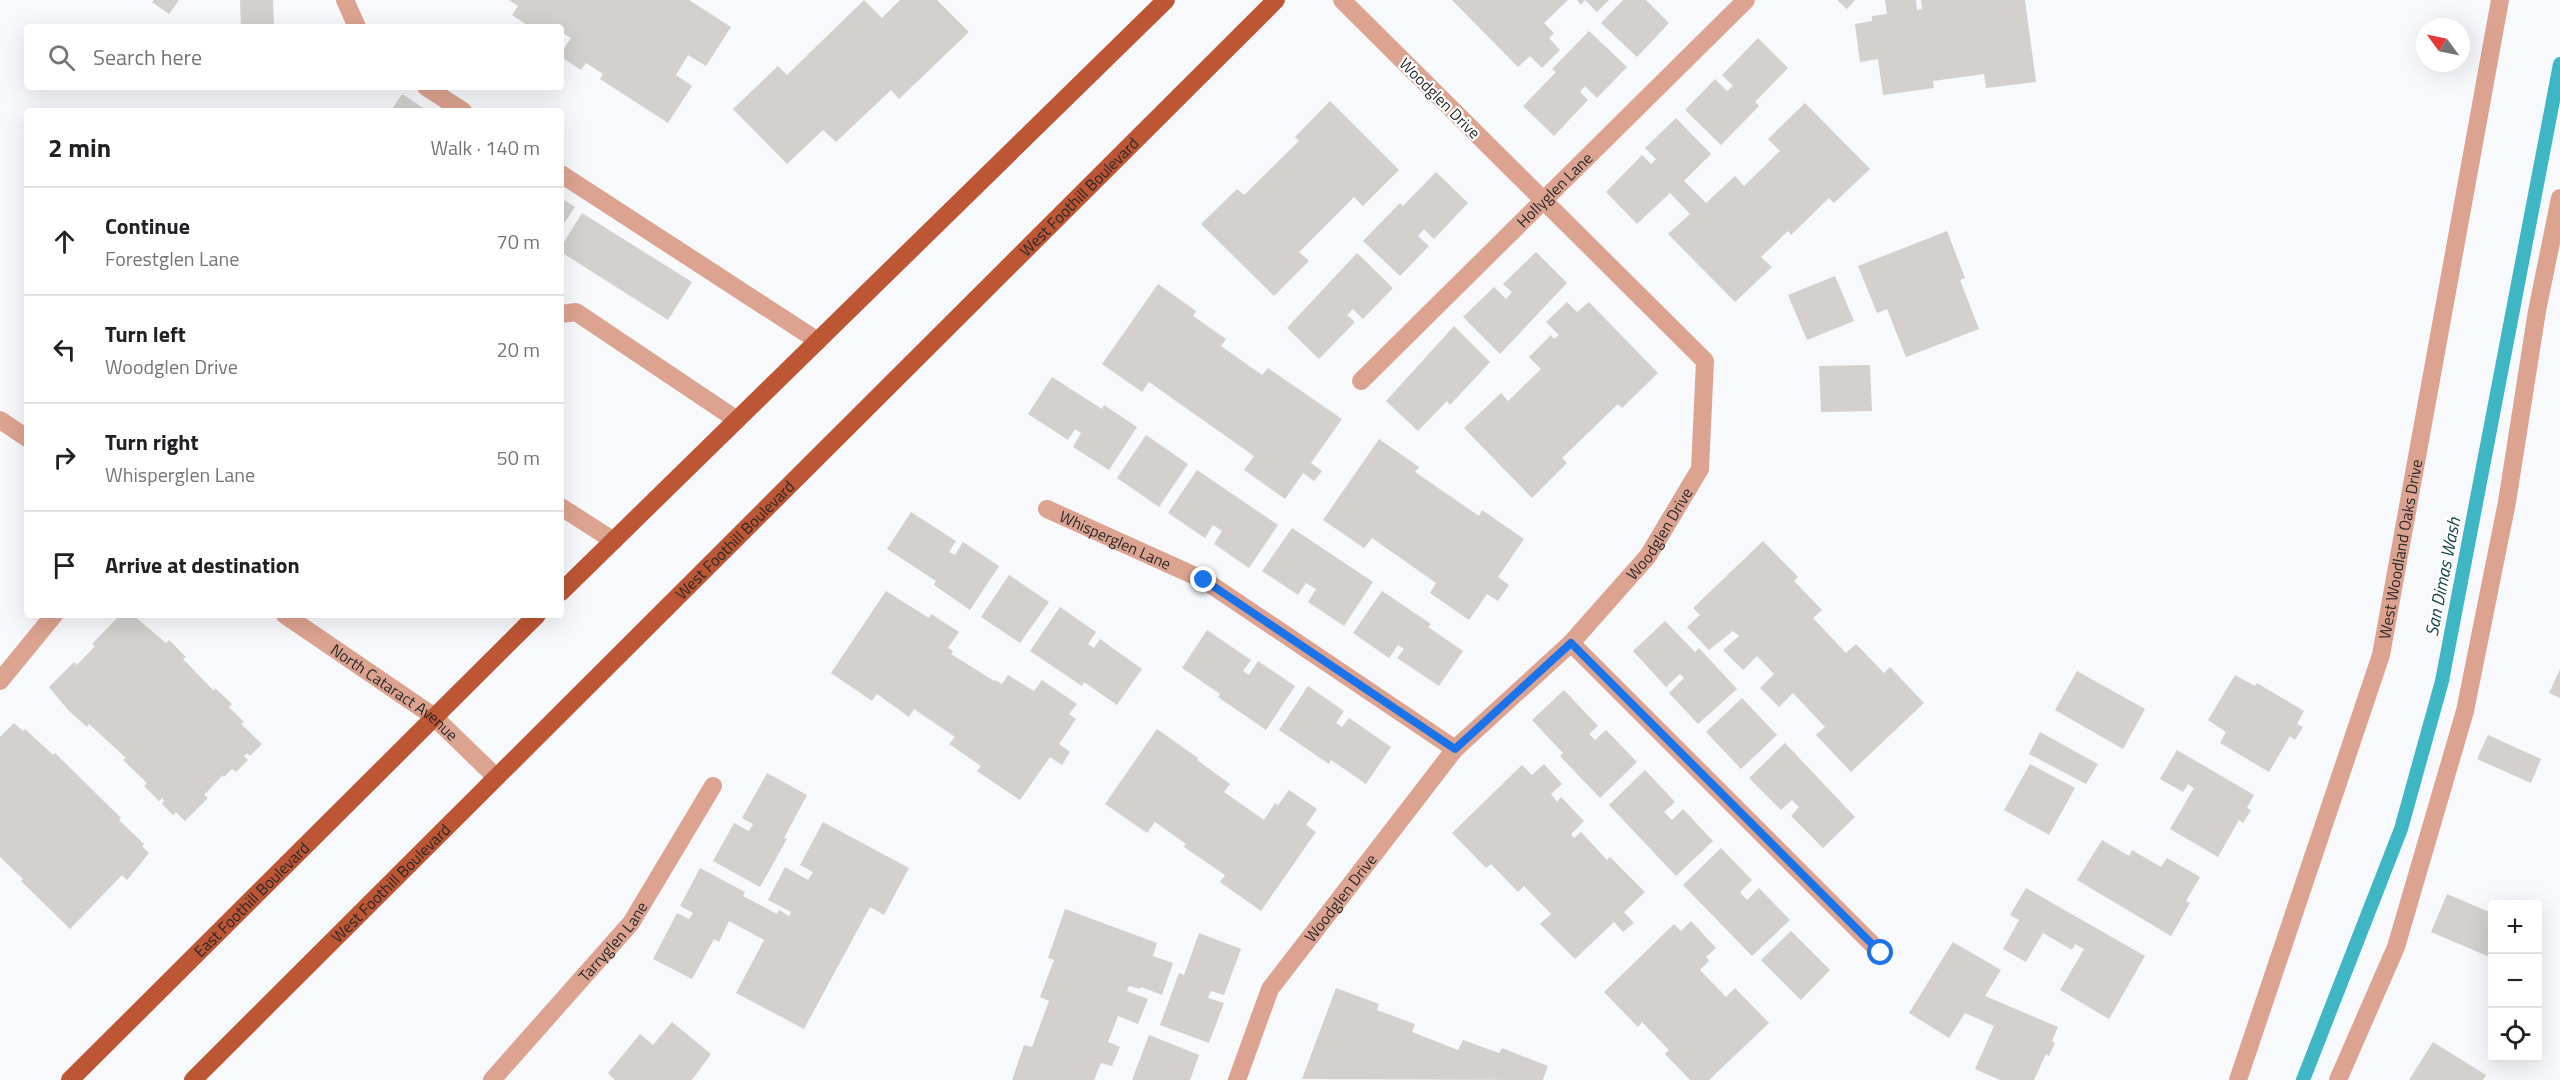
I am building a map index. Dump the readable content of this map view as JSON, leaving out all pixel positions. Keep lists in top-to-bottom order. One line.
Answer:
{"streets":{"main road":["West Foothill Boulevard","East Foothill Boulevard"],"street":["Woodglen Drive","Hollyglen Lane","Whisperglen Lane","West Woodland Oaks Drive","North Cataract Avenue","Tarryglen Lane"]},"crossings":[["Woodglen Drive","Hollyglen Lane"],["Woodglen Drive","Whisperglen Lane"],["West Foothill Boulevard","North Cataract Avenue"],["North Cataract Avenue","East Foothill Boulevard"]],"water":["San Dimas Wash"],"north":"top left","page":{"search":"Search here","heading":["2 min","Walk · 140 m"],"list":[["Continue","Forestglen Lane","70 m"],["Turn left","Woodglen Drive","20 m"],["Turn right","Whisperglen Lane","50 m"],"Arrive at destination"],"map_buttons":["+","−"]}}
